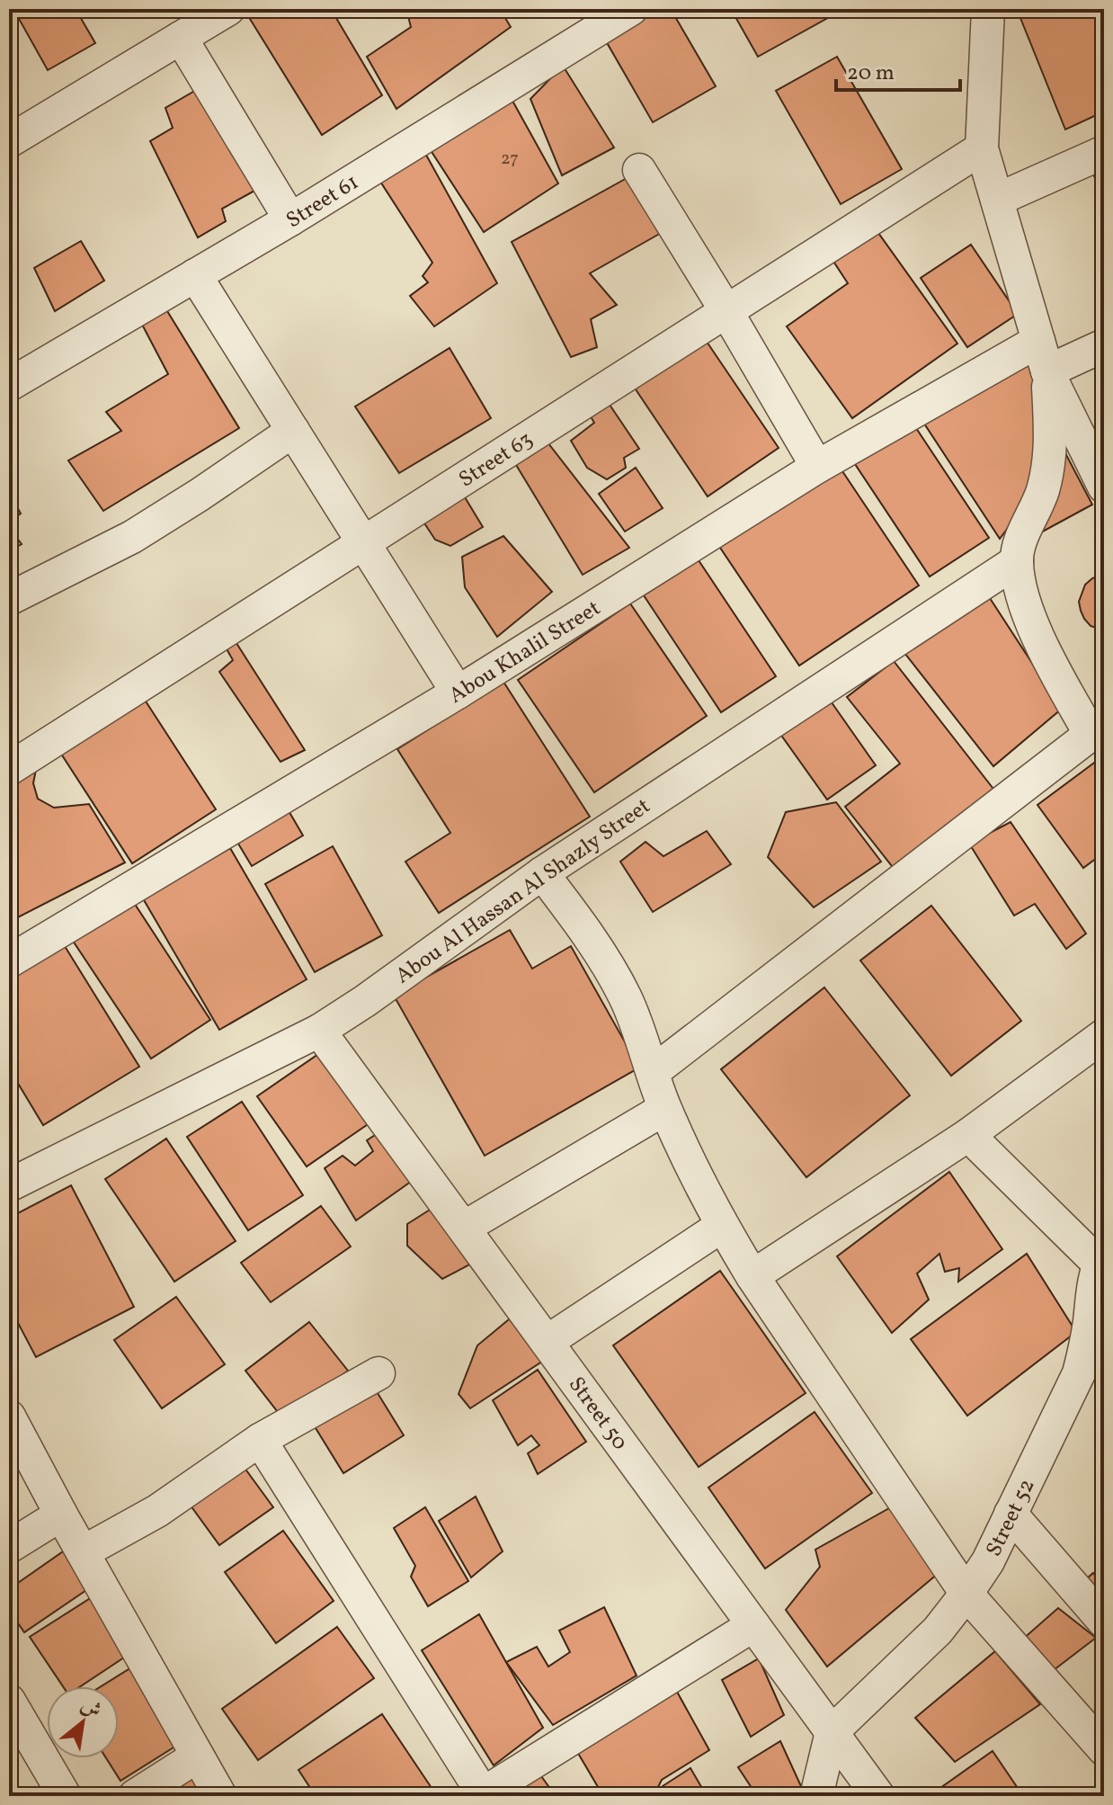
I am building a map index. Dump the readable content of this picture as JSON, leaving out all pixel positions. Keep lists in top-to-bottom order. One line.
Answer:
{"streets":{"street":["Street 61","Street 63","Abou Khalil Street","Abou Al Hassan Al Shazly Street","Street 50","Street 52"]},"crossings":[["Abou Al Hassan Al Shazly Street","Street 50"],["Street 50","Street 52"]],"house_numbers":["27"],"scale_bar":"20 m","north":"top right"}
